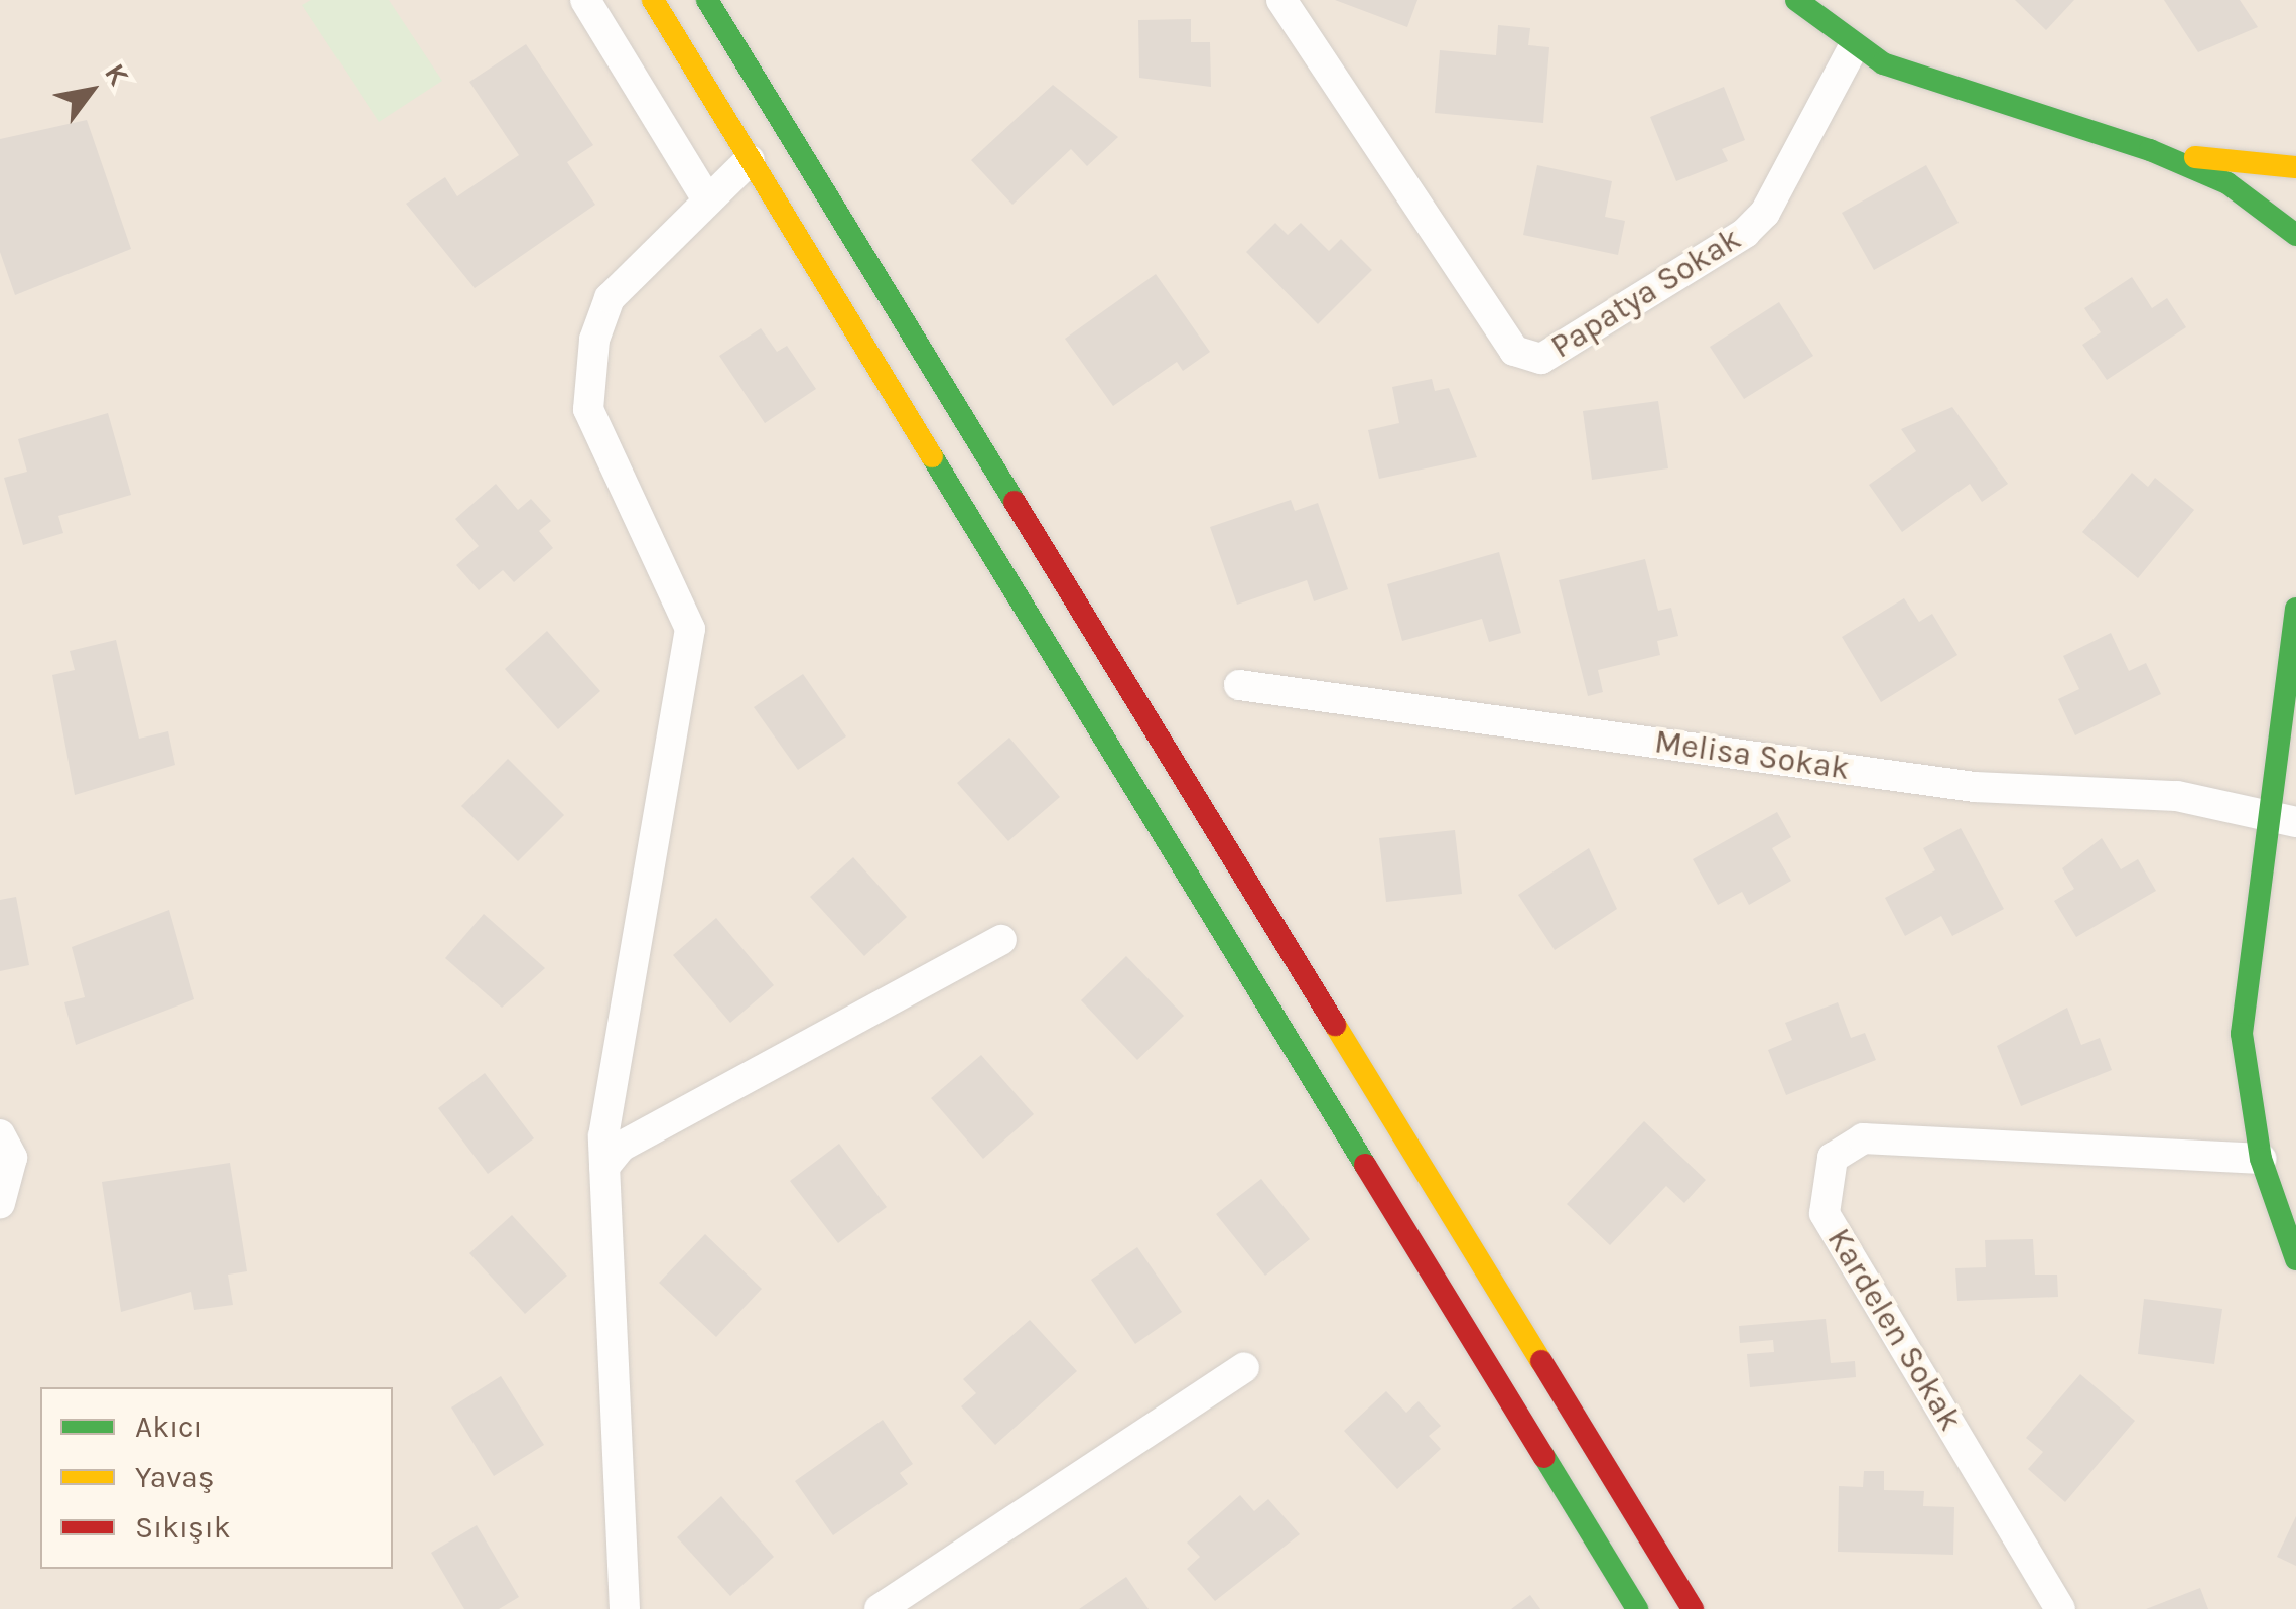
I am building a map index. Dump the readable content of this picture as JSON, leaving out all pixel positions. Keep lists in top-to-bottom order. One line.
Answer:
{"streets":{"street":["Papatya Sokak","Melisa Sokak","Kardelen Sokak"]},"legend":["Akıcı","Yavaş","Sıkışık"],"north":"top right"}
